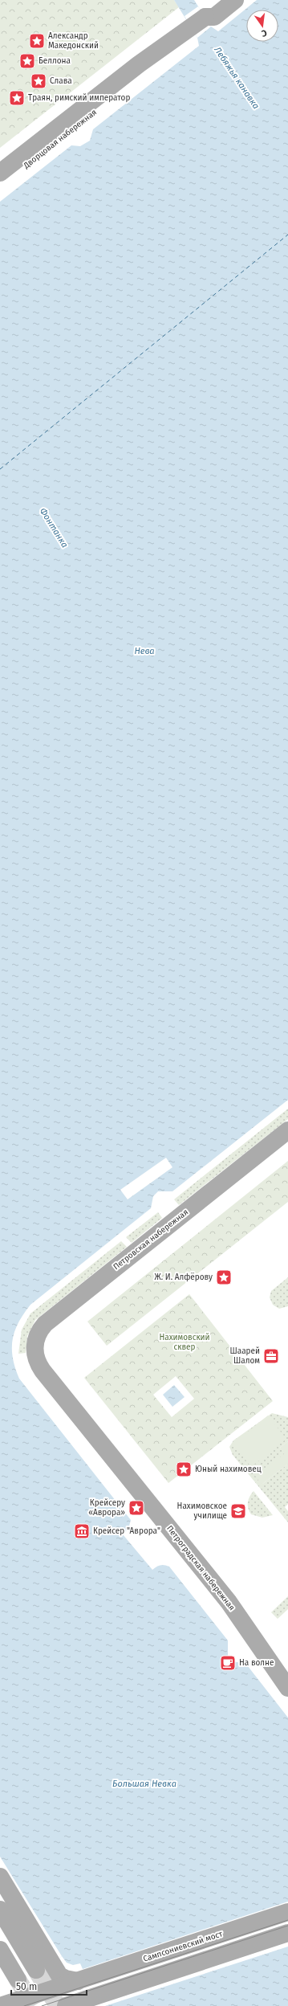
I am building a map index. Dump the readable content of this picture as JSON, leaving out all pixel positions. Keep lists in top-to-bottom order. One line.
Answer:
{"streets":{"main road":["Дворцовая набережная","Петровская набережная","Петроградская набережная","Сампсониевский мост"]},"crossings":[["Петровская набережная","Петроградская набережная"]],"water":["Лебяжья канавка","Фонтанка","Нева","Большая Невка"],"parks":["Нахимовский сквер"],"places":{"place":["Александр Македонский","Беллона","Слава","Траян, римский император","Ж. И. Алфёрову","Юный нахимовец","Крейсеру «Аврора»"],"office":["Шаарей Шалом"],"school or university":["Нахимовское училище"],"museum":["Крейсер \"Аврора\""],"cafe":["На волне"]},"scale_bar":"50 m","north":"bottom"}
